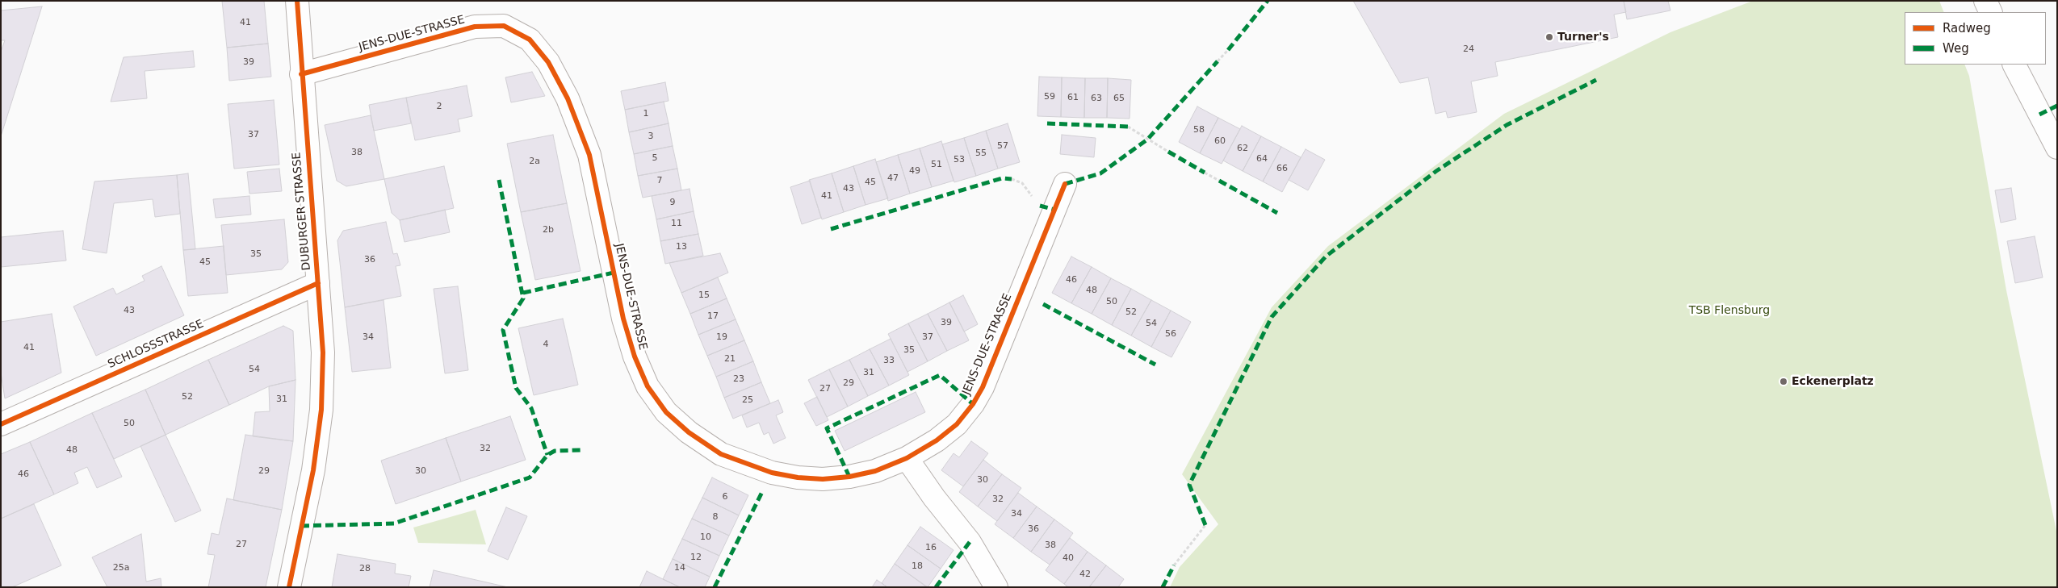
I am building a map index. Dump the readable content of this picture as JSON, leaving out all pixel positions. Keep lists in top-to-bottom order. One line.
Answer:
{"streets":{"street":["JENS-DUE-STRASSE","DUBURGER STRASSE","SCHLOSSSTRASSE"]},"crossings":[["JENS-DUE-STRASSE","DUBURGER STRASSE"],["DUBURGER STRASSE","SCHLOSSSTRASSE"]],"parks":["TSB Flensburg"],"places":["Turner's","Eckenerplatz"],"house_numbers":["41","24","39","59","61","63","65","2","1","58","37","3","60","57","62","38","55","5","64","53","2a","51","66","49","47","7","45","43","41","9","11","2b","13","35","36","45","46","48","15","50","43","52","17","39","54","56","34","19","37","4","41","35","21","33","54","31","23","29","27","52","31","25","50","32","48","29","30","46","30","6","32","34","8","36","10","27","38","16","12","40","18","25a","14","28","42"],"legend":["Radweg","Weg"]}
